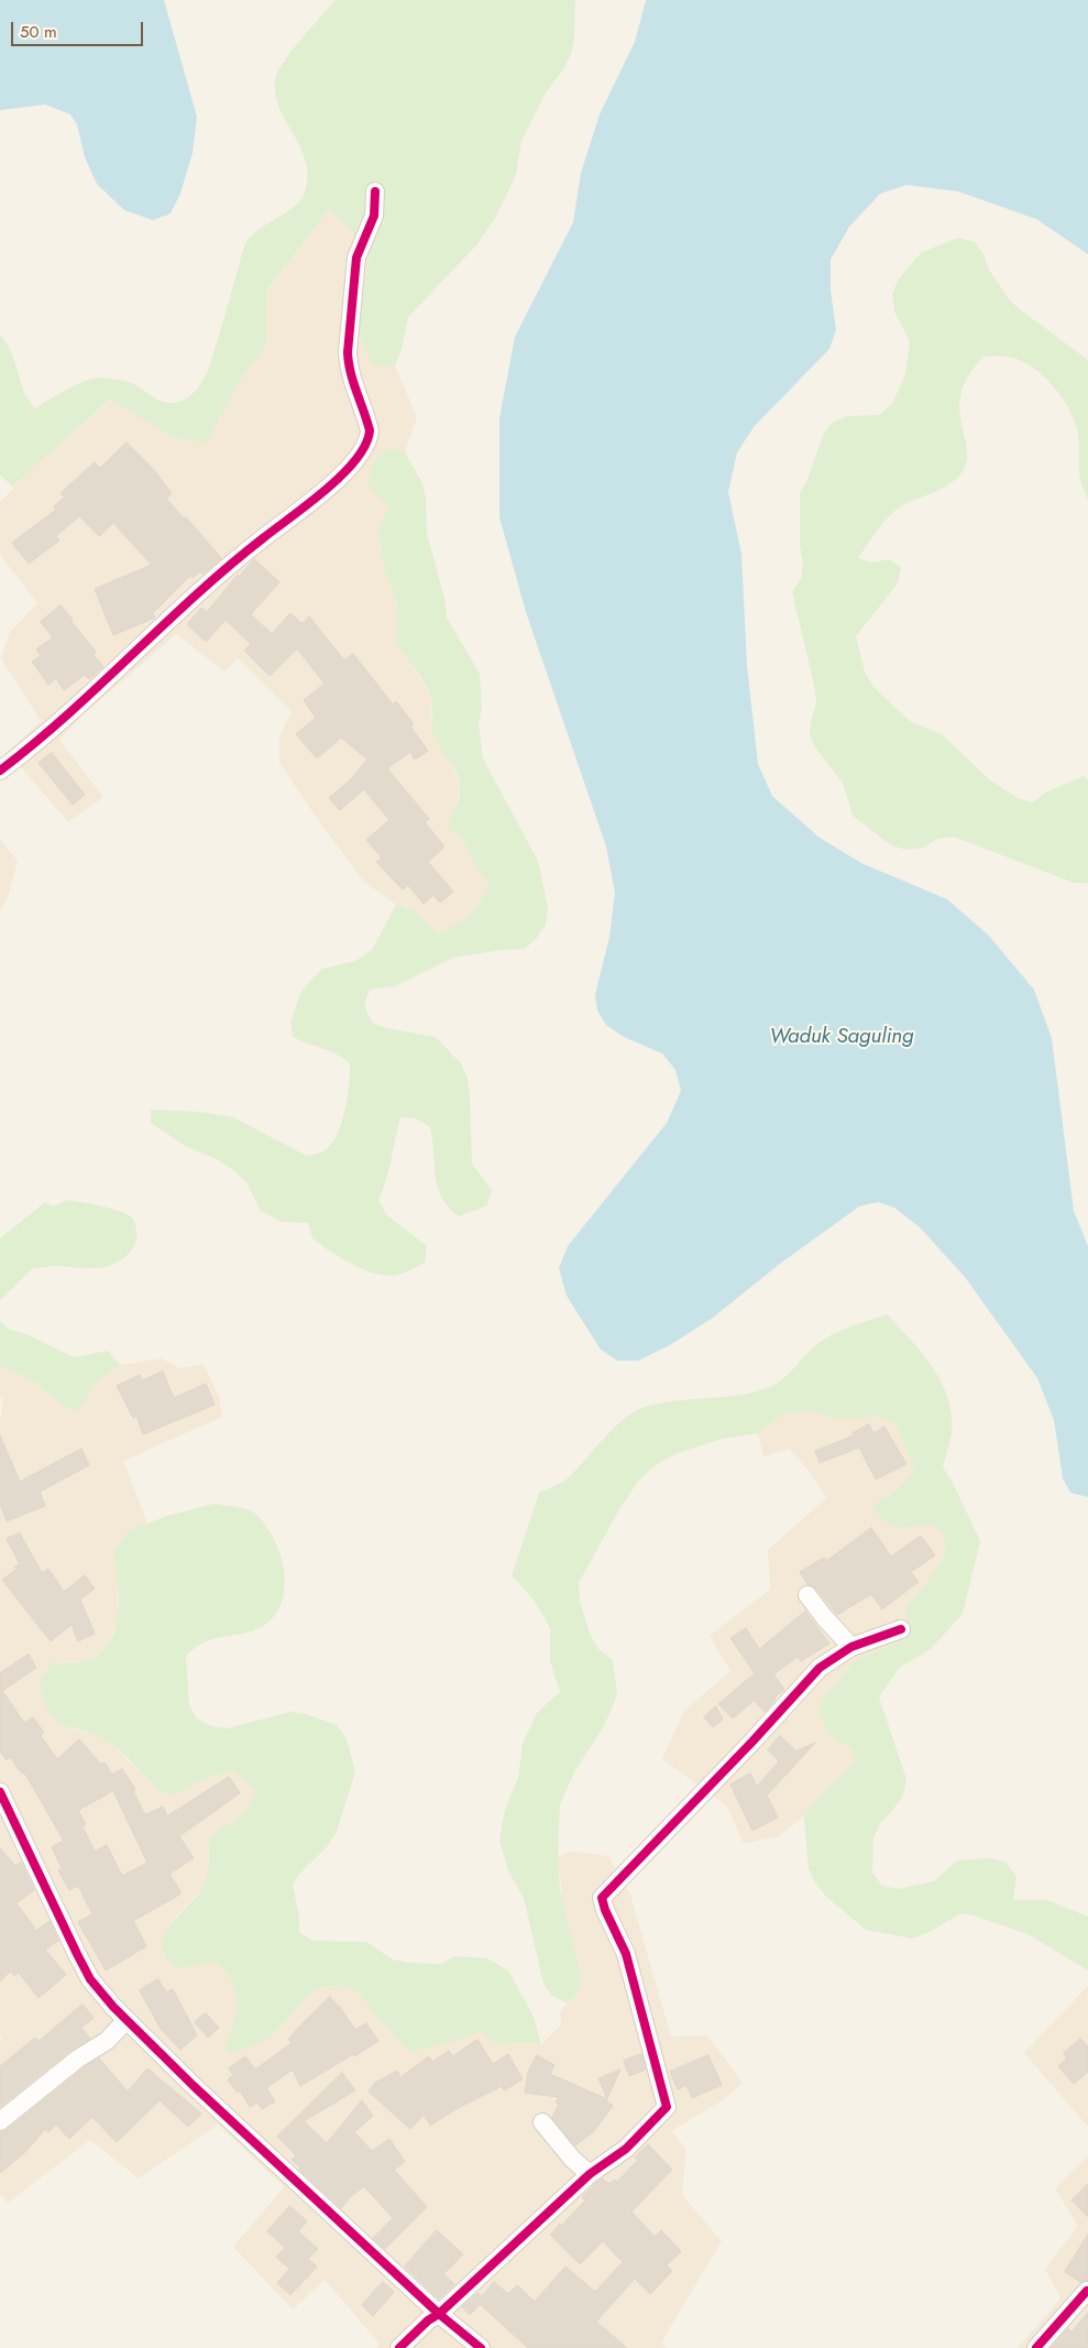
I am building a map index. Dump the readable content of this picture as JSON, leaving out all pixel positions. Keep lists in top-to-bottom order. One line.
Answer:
{"water":["Waduk Saguling"],"scale_bar":"50 m"}
